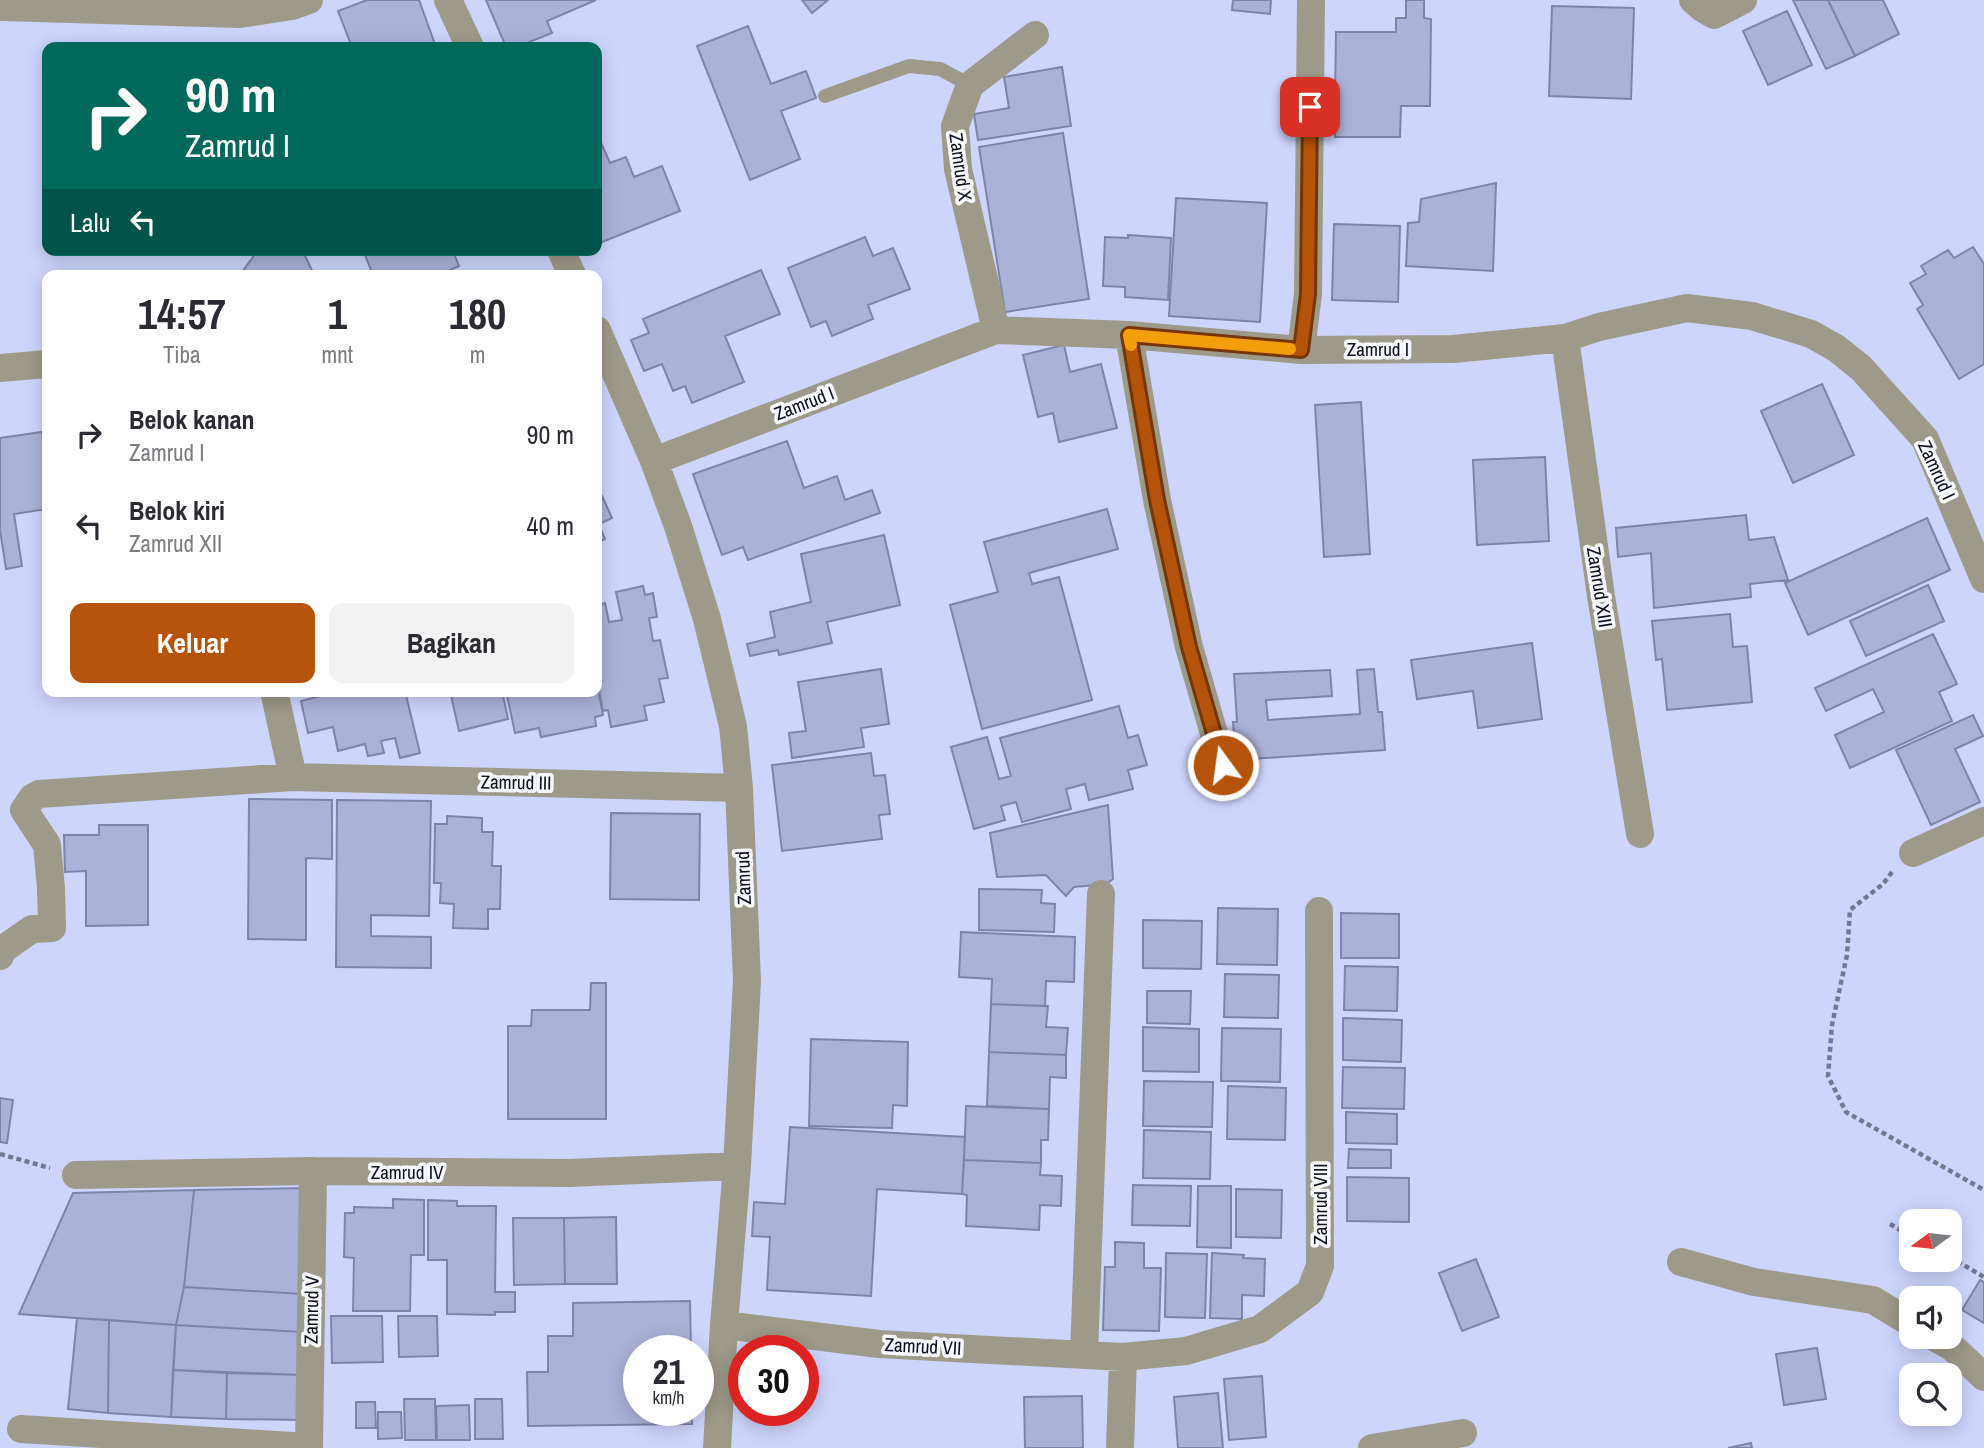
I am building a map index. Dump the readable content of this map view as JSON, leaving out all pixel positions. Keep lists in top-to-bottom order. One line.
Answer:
{"streets":{"street":["Zamrud X","Zamrud I","Zamrud XIII","Zamrud III","Zamrud","Zamrud IV","Zamrud VIII","Zamrud V","Zamrud VII"]},"crossings":[["Zamrud X","Zamrud I"],["Zamrud I","Zamrud XIII"],["Zamrud I","Zamrud"],["Zamrud III","Zamrud"],["Zamrud","Zamrud IV"],["Zamrud","Zamrud VII"],["Zamrud IV","Zamrud V"],["Zamrud VIII","Zamrud VII"]],"north":"left","page":{"turn":["90 m","Zamrud I"],"then":"Lalu","eta":["14:57","Tiba","1","mnt","180","m"],"list":[{"name":"Belok kanan","note":"Zamrud I","value":"90 m"},{"name":"Belok kiri","note":"Zamrud XII","value":"40 m"}],"buttons":["Keluar","Bagikan"],"speed":"21 km/h","limit":"30"}}
